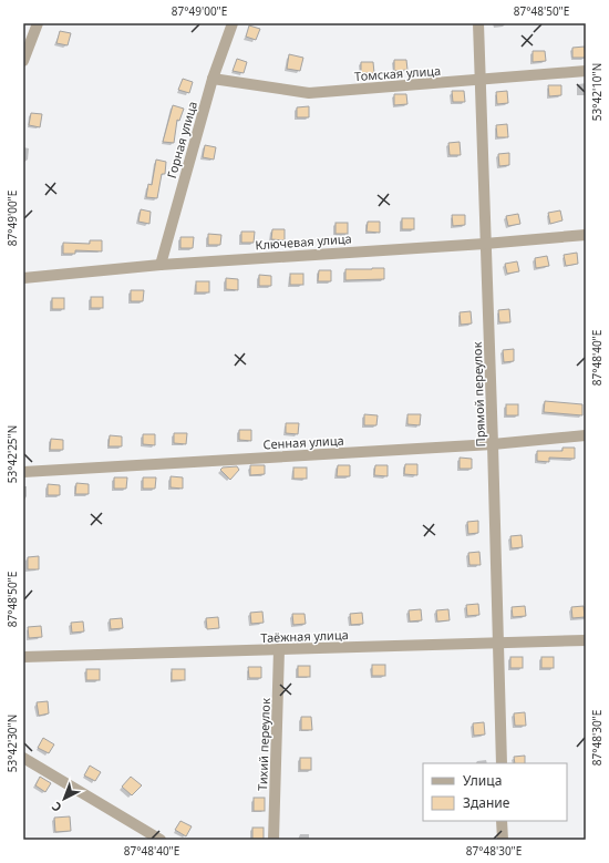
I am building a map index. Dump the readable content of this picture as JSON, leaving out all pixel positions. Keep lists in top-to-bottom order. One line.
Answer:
{"streets":{"street":["Томская улица","Горная улица","Ключевая улица","Прямой переулок","Сенная улица","Таёжная улица","Тихий переулок"]},"crossings":[["Томская улица","Горная улица"],["Томская улица","Прямой переулок"],["Горная улица","Ключевая улица"],["Ключевая улица","Прямой переулок"],["Прямой переулок","Сенная улица"],["Прямой переулок","Таёжная улица"],["Таёжная улица","Тихий переулок"]],"legend":["Улица","Здание"],"north":"bottom left","coordinates":["87°49'00\"E","87°48'50\"E","53°42'10\"N","87°48'40\"E","53°42'25\"N","87°48'30\"E","53°42'30\"N"]}
